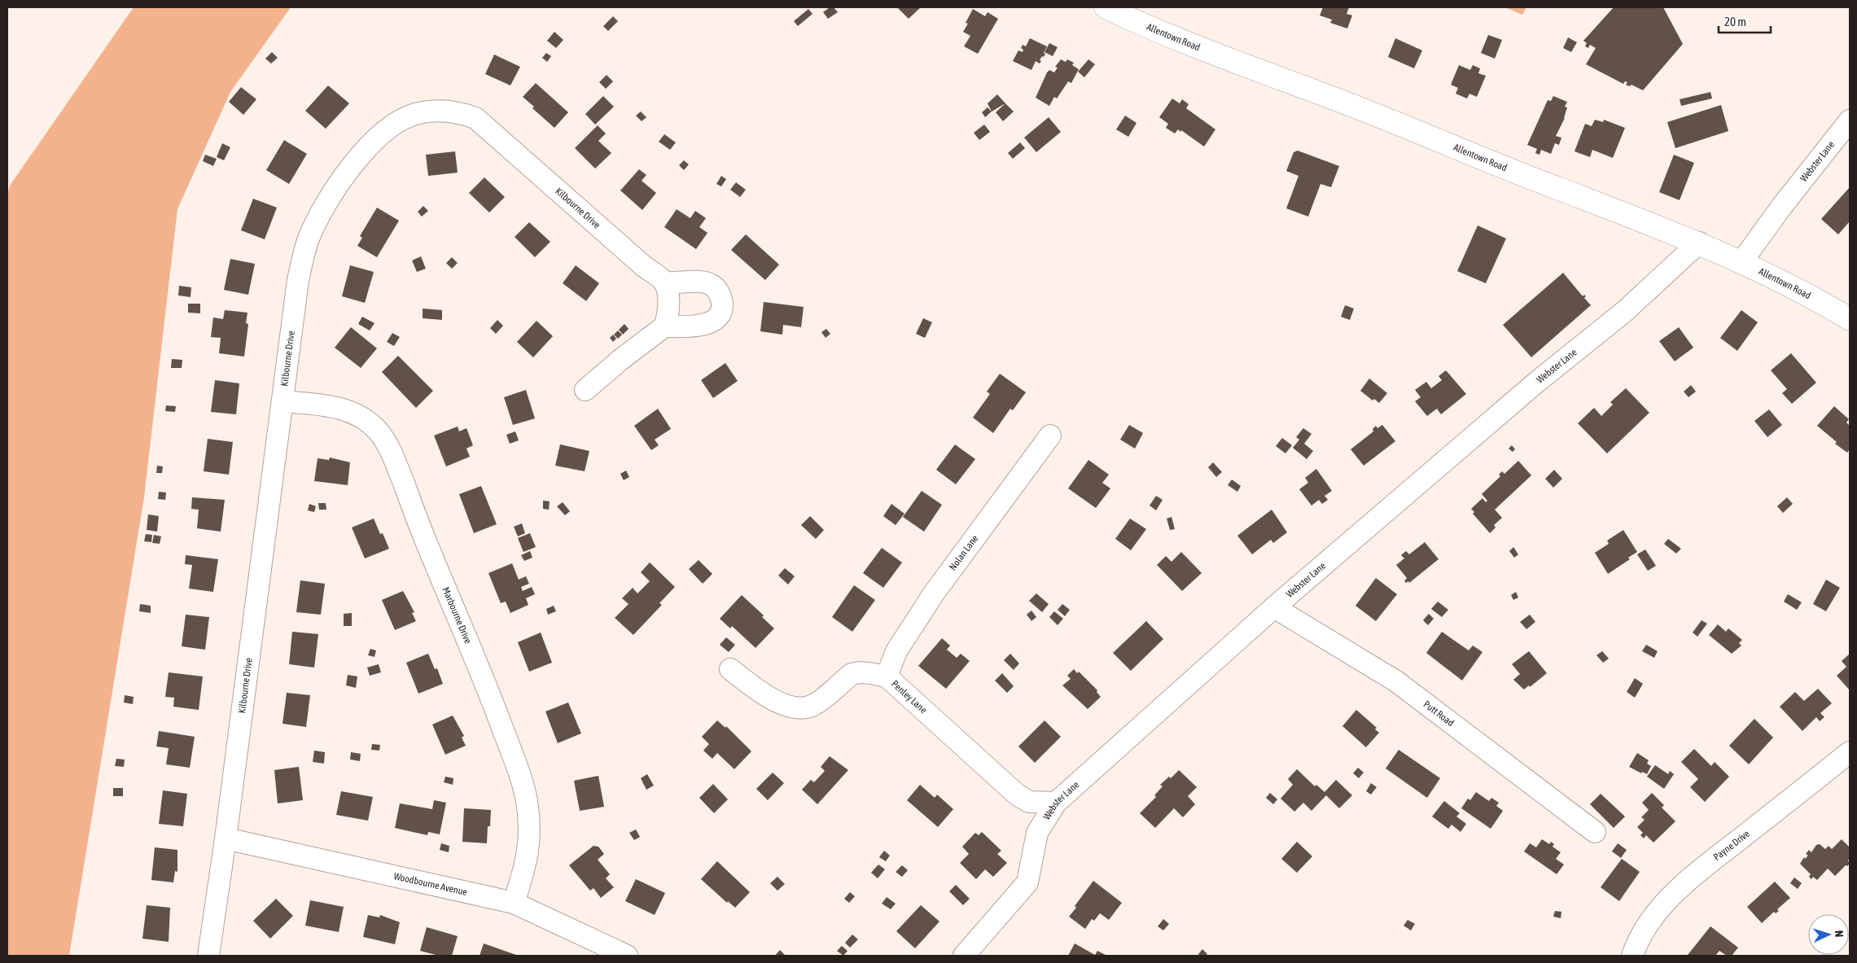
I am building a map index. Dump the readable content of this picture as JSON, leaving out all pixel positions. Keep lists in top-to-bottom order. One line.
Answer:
{"streets":{"main road":["Allentown Road"],"street":["Webster Lane","Kilbourne Drive","Nolan Lane","Marbourne Drive","Penley Lane","Putt Road","Payne Drive","Woodbourne Avenue"]},"crossings":[["Allentown Road","Webster Lane"],["Webster Lane","Penley Lane"],["Webster Lane","Putt Road"],["Kilbourne Drive","Marbourne Drive"],["Kilbourne Drive","Woodbourne Avenue"],["Nolan Lane","Penley Lane"],["Marbourne Drive","Woodbourne Avenue"]],"scale_bar":"20 m","north":"right"}
